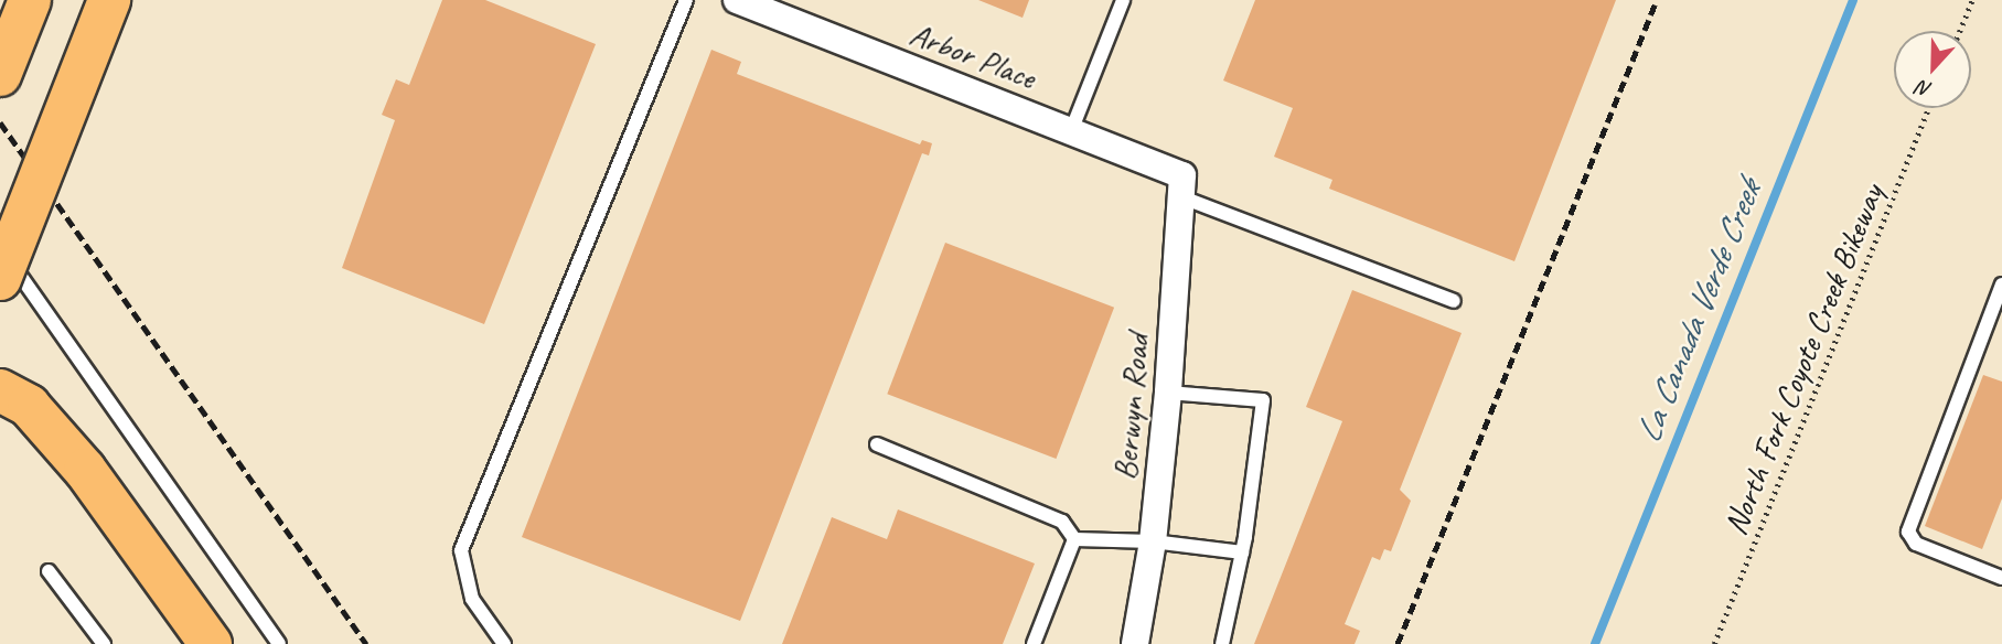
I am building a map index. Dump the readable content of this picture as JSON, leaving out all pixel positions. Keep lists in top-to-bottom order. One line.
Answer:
{"streets":{"street":["Arbor Place","Berwyn Road"],"path":["North Fork Coyote Creek Bikeway"]},"crossings":[["Arbor Place","Berwyn Road"]],"water":["La Canada Verde Creek"],"north":"bottom"}
